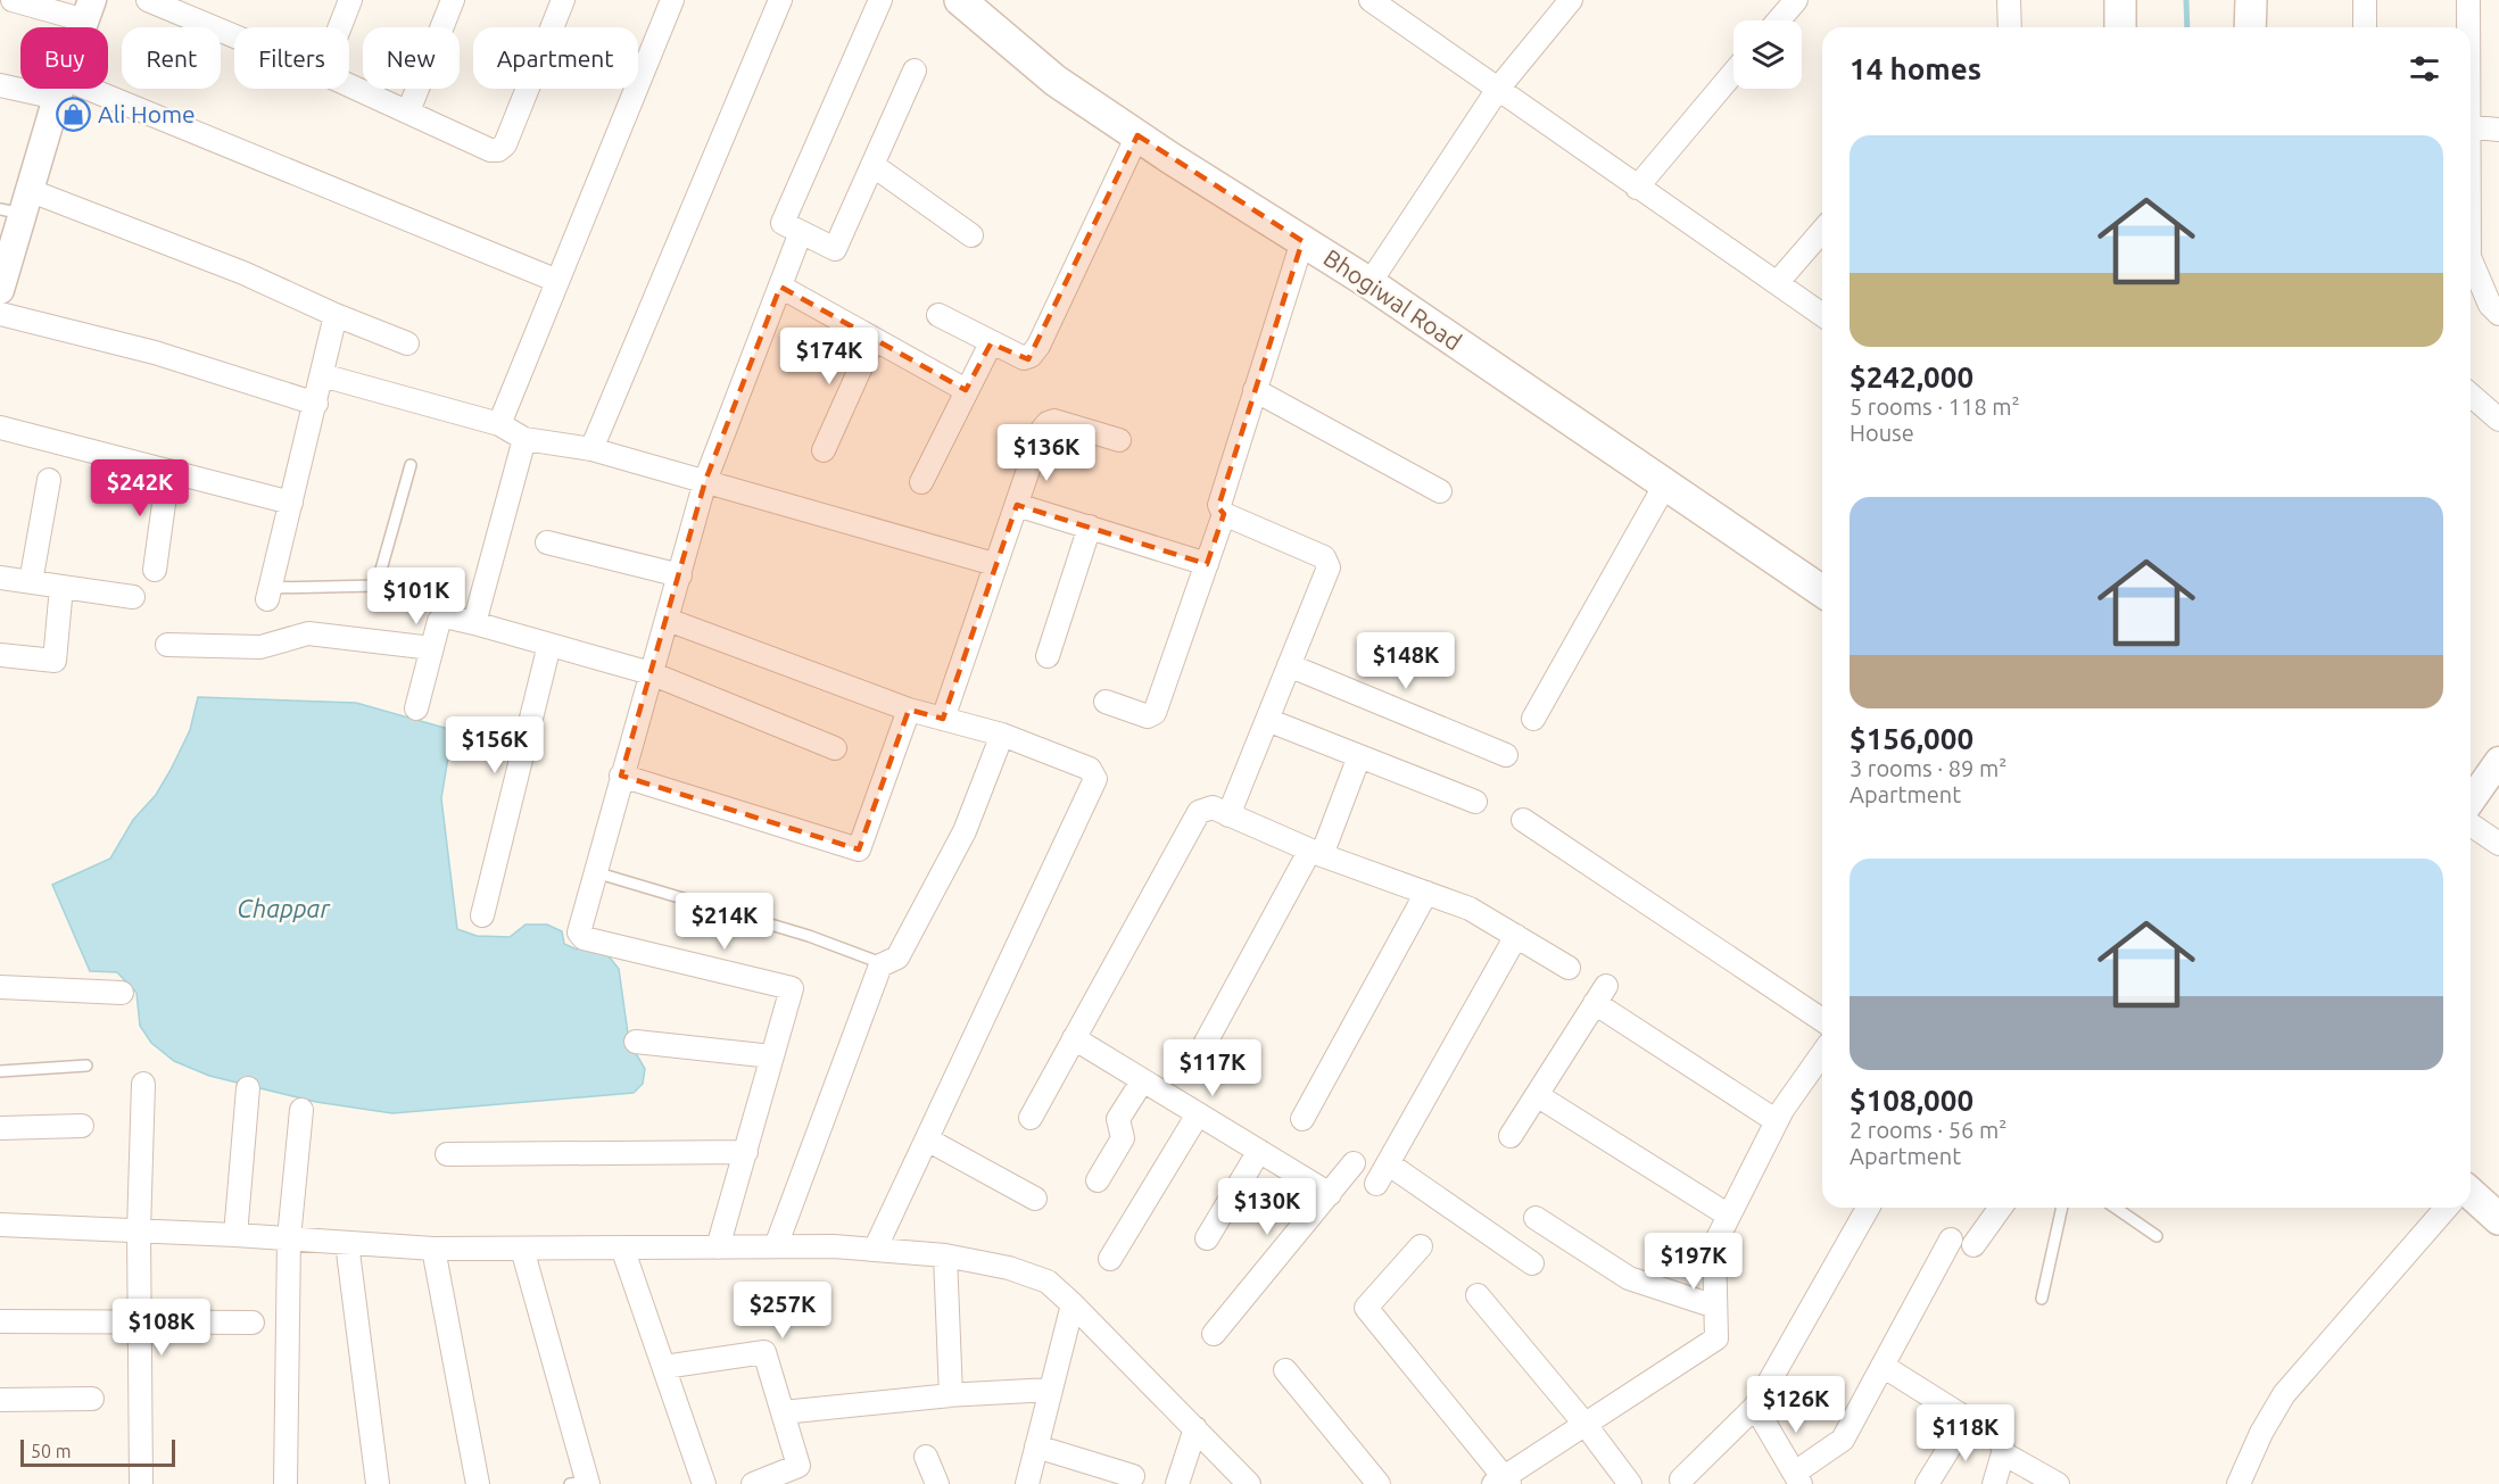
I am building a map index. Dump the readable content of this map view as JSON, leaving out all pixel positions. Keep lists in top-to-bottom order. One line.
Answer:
{"streets":{"main road":["Bhogiwal Road"]},"water":["Chappar"],"places":{"shop":["Ali Home"]},"scale_bar":"50 m","page":{"chip":["Buy","Rent","Filters","New","Apartment"],"heading":"14 homes","list":[{"name":"$242,000","note":"5 rooms · 118 m² · House"},{"name":"$156,000","note":"3 rooms · 89 m² · Apartment"},{"name":"$108,000","note":"2 rooms · 56 m² · Apartment"}],"price":["$174K","$136K","$242K","$101K","$148K","$156K","$214K","$117K","$130K","$197K","$257K","$108K","$126K","$118K"],"scale":"50 m"}}
